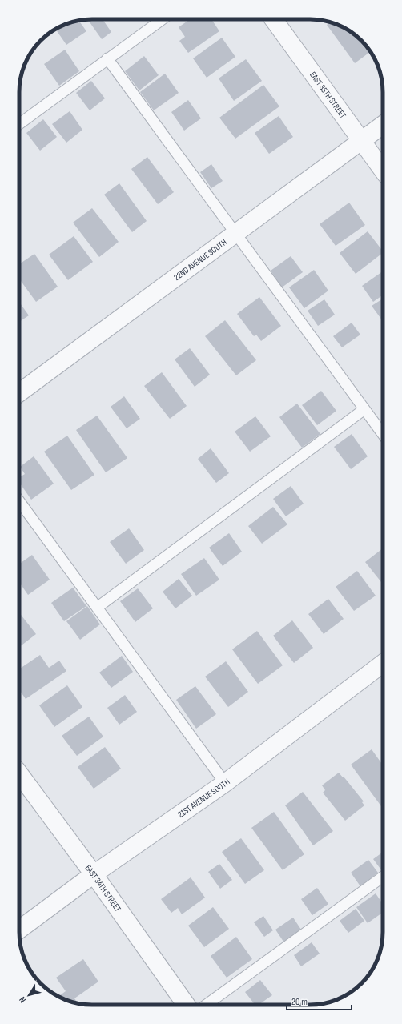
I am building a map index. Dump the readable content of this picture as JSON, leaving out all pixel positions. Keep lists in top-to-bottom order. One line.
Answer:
{"streets":{"street":["EAST 35TH STREET","22ND AVENUE SOUTH","21ST AVENUE SOUTH","EAST 34TH STREET"]},"crossings":[["EAST 35TH STREET","22ND AVENUE SOUTH"],["21ST AVENUE SOUTH","EAST 34TH STREET"]],"scale_bar":"20 m","north":"bottom left"}
